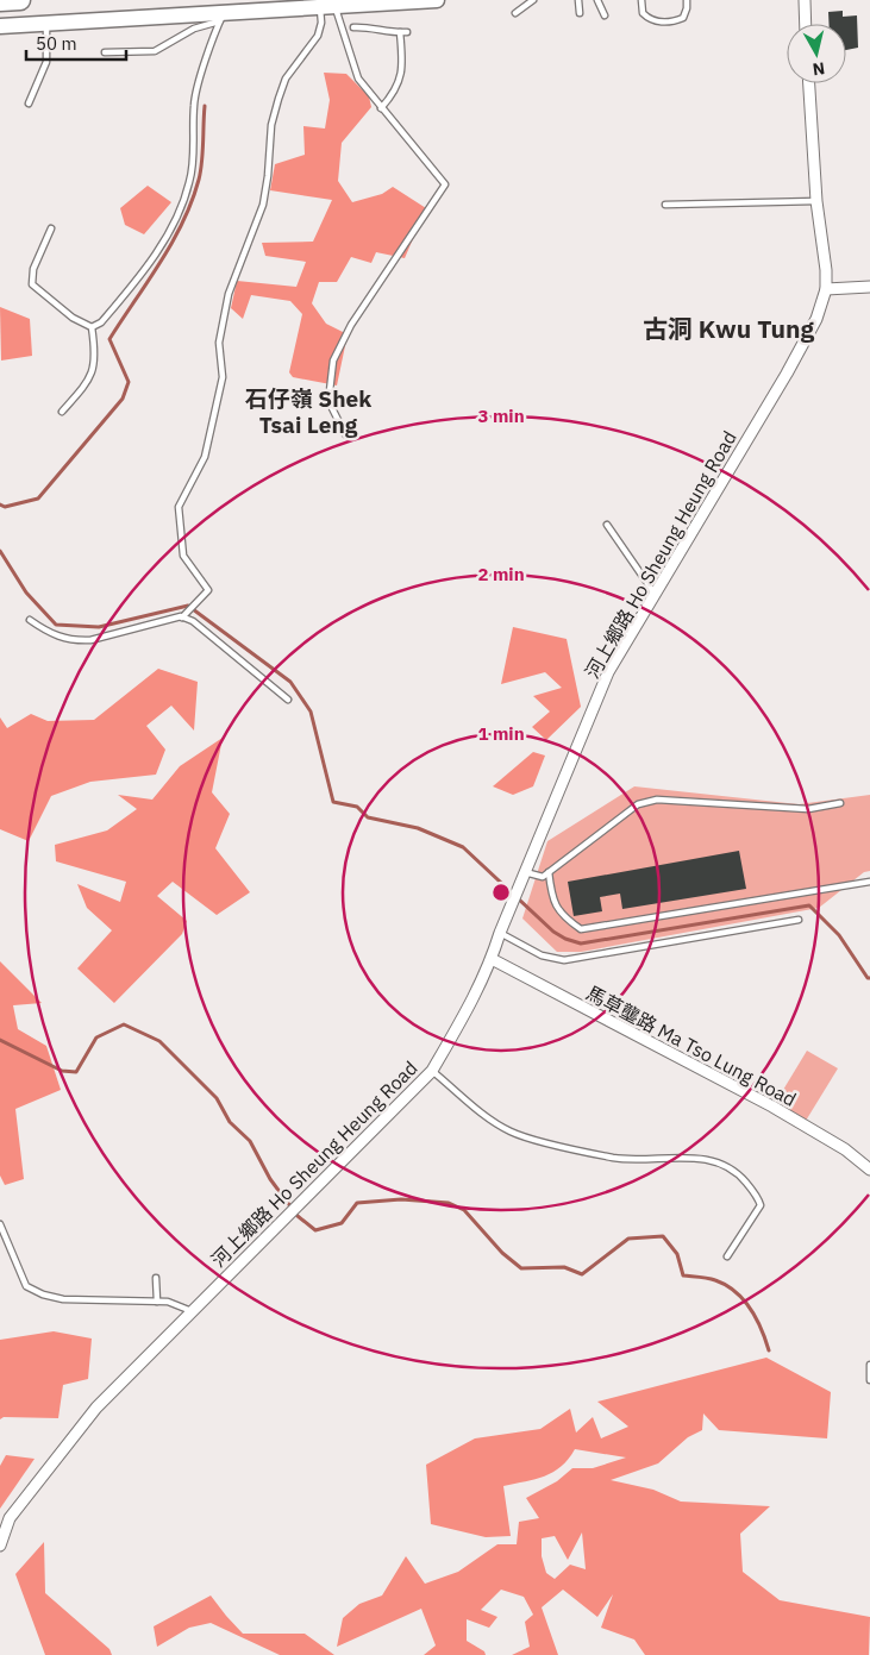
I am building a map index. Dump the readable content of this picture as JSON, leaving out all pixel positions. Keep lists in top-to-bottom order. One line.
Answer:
{"streets":{"street":["河上鄉路 Ho Sheung Heung Road","馬草壟路 Ma Tso Lung Road"]},"crossings":[["河上鄉路 Ho Sheung Heung Road","馬草壟路 Ma Tso Lung Road"]],"districts":["古洞 Kwu Tung","石仔嶺 Shek Tsai Leng"],"scale_bar":"50 m","north":"bottom","rings":["3 min","2 min","1 min"]}
